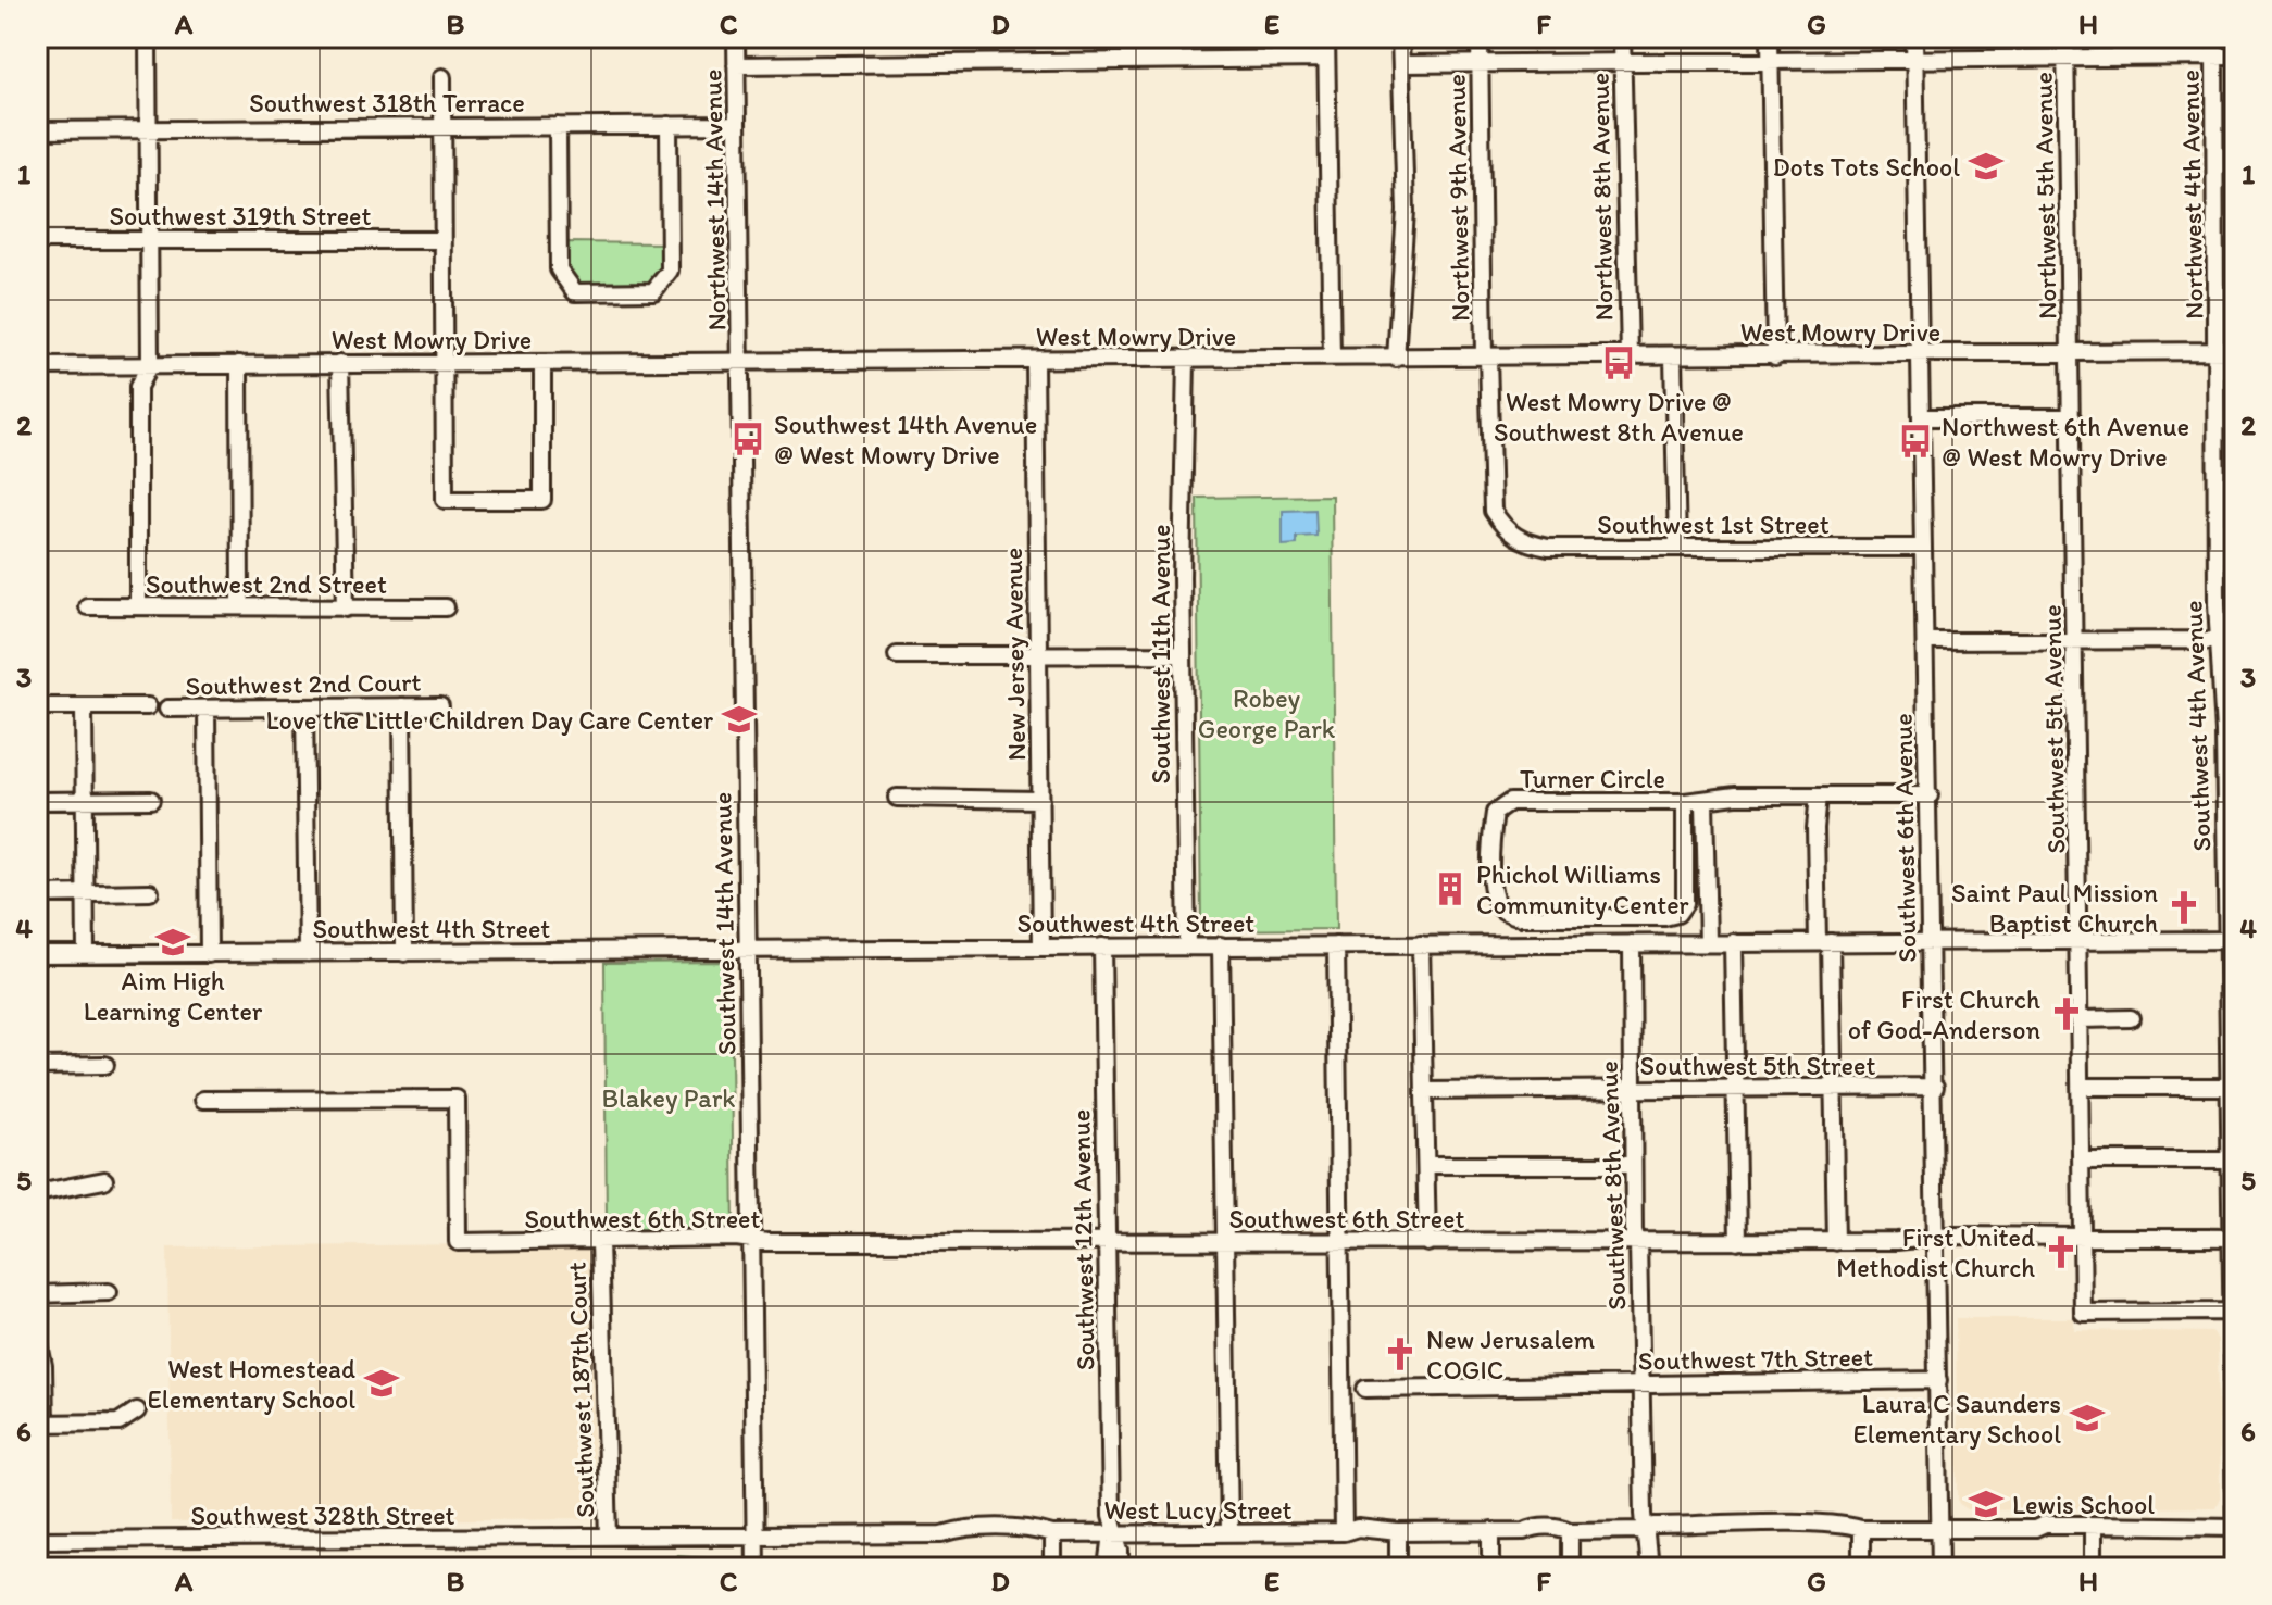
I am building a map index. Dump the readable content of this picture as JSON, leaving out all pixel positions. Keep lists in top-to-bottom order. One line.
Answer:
{"streets":{"street":["Southwest 318th Terrace","Northwest 4th Avenue","Northwest 5th Avenue","Northwest 8th Avenue","Northwest 9th Avenue","Northwest 14th Avenue","Southwest 319th Street","West Mowry Drive","Southwest 1st Street","Southwest 2nd Street","New Jersey Avenue","Southwest 11th Avenue","Southwest 2nd Court","Southwest 4th Avenue","Southwest 5th Avenue","Turner Circle","Southwest 6th Avenue","Southwest 4th Street","Southwest 14th Avenue","Southwest 5th Street","Southwest 8th Avenue","Southwest 6th Street","Southwest 12th Avenue","Southwest 7th Street","Southwest 187th Court","West Lucy Street","Southwest 328th Street"]},"crossings":[["Southwest 318th Terrace","Northwest 14th Avenue"],["Northwest 4th Avenue","West Mowry Drive"],["Northwest 4th Avenue","Southwest 4th Avenue"],["Northwest 5th Avenue","West Mowry Drive"],["Northwest 5th Avenue","Southwest 5th Avenue"],["Northwest 8th Avenue","West Mowry Drive"],["Northwest 9th Avenue","West Mowry Drive"],["Northwest 9th Avenue","Southwest 1st Street"],["Northwest 14th Avenue","West Mowry Drive"],["Northwest 14th Avenue","Southwest 14th Avenue"],["West Mowry Drive","New Jersey Avenue"],["West Mowry Drive","Southwest 11th Avenue"],["West Mowry Drive","Southwest 4th Avenue"],["West Mowry Drive","Southwest 5th Avenue"],["West Mowry Drive","Southwest 6th Avenue"],["West Mowry Drive","Southwest 14th Avenue"],["Southwest 1st Street","Southwest 6th Avenue"],["New Jersey Avenue","Southwest 4th Street"],["Southwest 11th Avenue","Southwest 4th Street"],["Southwest 4th Avenue","Southwest 5th Avenue"],["Southwest 4th Avenue","Southwest 4th Street"],["Southwest 4th Avenue","Southwest 6th Street"],["Southwest 5th Avenue","Southwest 4th Street"],["Southwest 5th Avenue","Southwest 6th Street"],["Southwest 6th Avenue","Southwest 4th Street"],["Southwest 6th Avenue","Southwest 5th Street"],["Southwest 6th Avenue","Southwest 6th Street"],["Southwest 6th Avenue","Southwest 7th Street"],["Southwest 6th Avenue","West Lucy Street"],["Southwest 4th Street","Southwest 14th Avenue"],["Southwest 4th Street","Southwest 8th Avenue"],["Southwest 4th Street","Southwest 12th Avenue"],["Southwest 14th Avenue","Southwest 6th Street"],["Southwest 14th Avenue","West Lucy Street"],["Southwest 14th Avenue","Southwest 328th Street"],["Southwest 5th Street","Southwest 8th Avenue"],["Southwest 8th Avenue","Southwest 6th Street"],["Southwest 8th Avenue","Southwest 7th Street"],["Southwest 8th Avenue","West Lucy Street"],["Southwest 6th Street","Southwest 12th Avenue"],["Southwest 6th Street","Southwest 187th Court"],["Southwest 12th Avenue","West Lucy Street"],["Southwest 187th Court","Southwest 328th Street"],["West Lucy Street","Southwest 328th Street"]],"parks":["Robey George Park","Blakey Park"],"places":{"school or university":["Dots Tots School","Love the Little Children Day Care Center","Aim High Learning Center","West Homestead Elementary School","Laura C Saunders Elementary School","Lewis School"],"bus stop":["West Mowry Drive @ Southwest 8th Avenue","Southwest 14th Avenue @ West Mowry Drive","Northwest 6th Avenue @ West Mowry Drive"],"building":["Phichol Williams Community Center"],"church":["Saint Paul Mission Baptist Church","First Church of God-Anderson","First United Methodist Church","New Jerusalem COGIC"]},"grid":{"columns":["A","B","C","D","E","F","G","H"],"rows":["1","2","3","4","5","6"]}}
